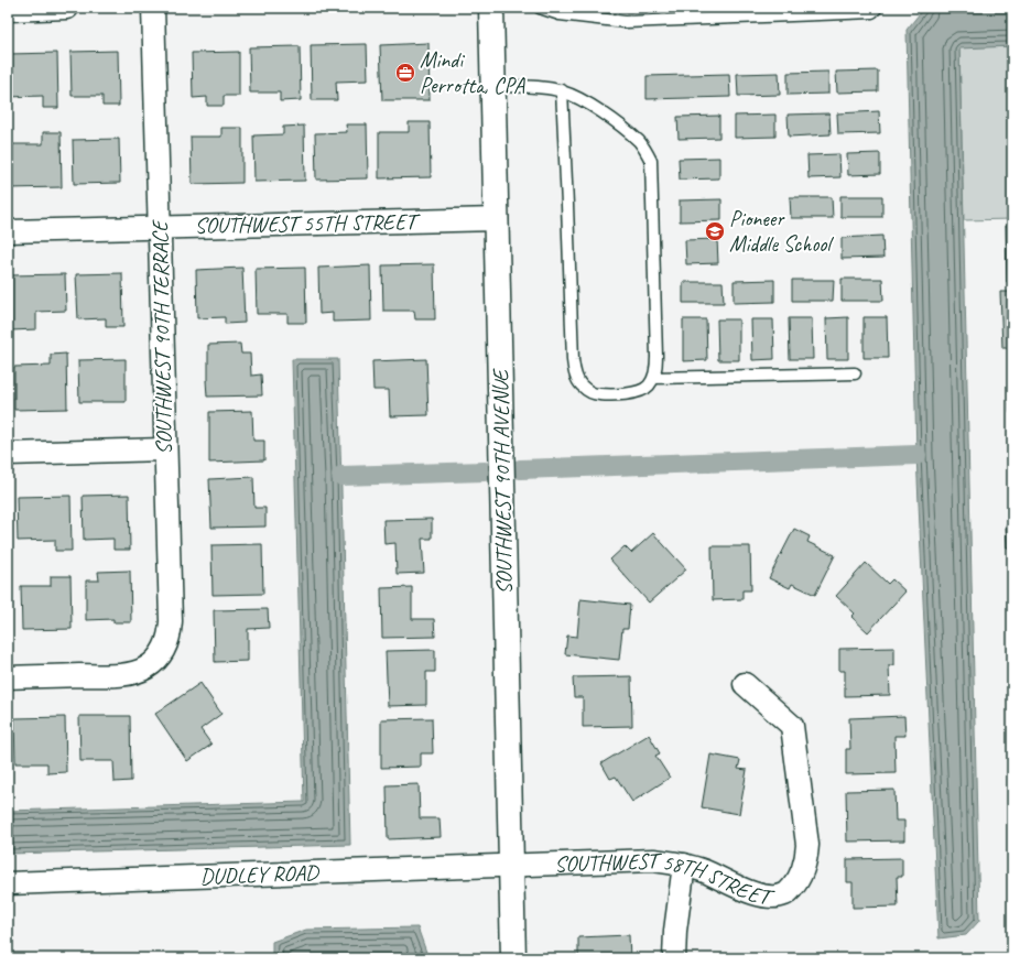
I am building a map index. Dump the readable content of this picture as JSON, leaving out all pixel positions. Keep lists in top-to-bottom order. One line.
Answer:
{"streets":{"street":["SOUTHWEST 55TH STREET","SOUTHWEST 90TH TERRACE","SOUTHWEST 90TH AVENUE","DUDLEY ROAD","SOUTHWEST 58TH STREET"]},"crossings":[["SOUTHWEST 55TH STREET","SOUTHWEST 90TH TERRACE"],["SOUTHWEST 55TH STREET","SOUTHWEST 90TH AVENUE"],["SOUTHWEST 90TH AVENUE","DUDLEY ROAD"],["SOUTHWEST 90TH AVENUE","SOUTHWEST 58TH STREET"],["DUDLEY ROAD","SOUTHWEST 58TH STREET"]],"places":{"office":["Mindi Perrotta, CPA"],"school or university":["Pioneer Middle School"]}}
